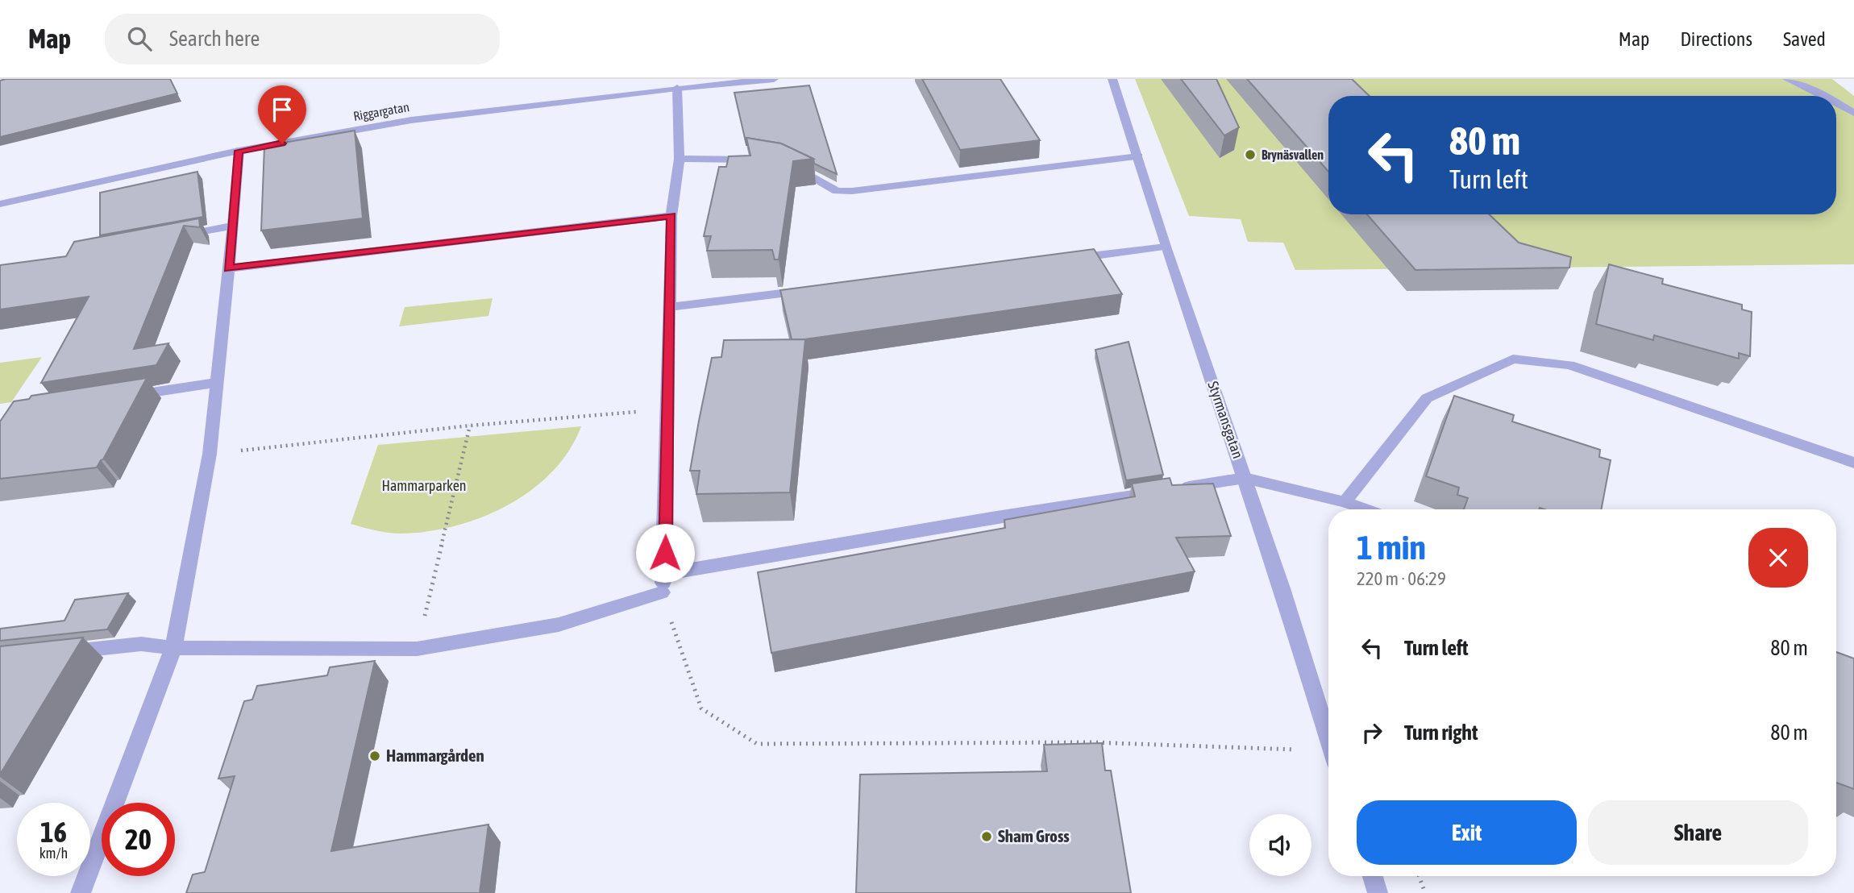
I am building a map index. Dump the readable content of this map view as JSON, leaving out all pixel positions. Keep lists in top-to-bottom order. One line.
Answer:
{"streets":{"street":["Riggargatan","Styrmansgatan"]},"parks":["Hammarparken"],"places":["Brynäsvallen","Hammargården","Sham Gross"],"page":{"header":"Map","search":"Search here","nav":["Map","Directions","Saved"],"turn":["80 m","Turn left"],"heading":["1 min","220 m · 06:29"],"list":[{"name":"Turn left","value":"80 m"},{"name":"Turn right","value":"80 m"}],"buttons":["Exit","Share"],"speed":"16 km/h","limit":"20"}}
